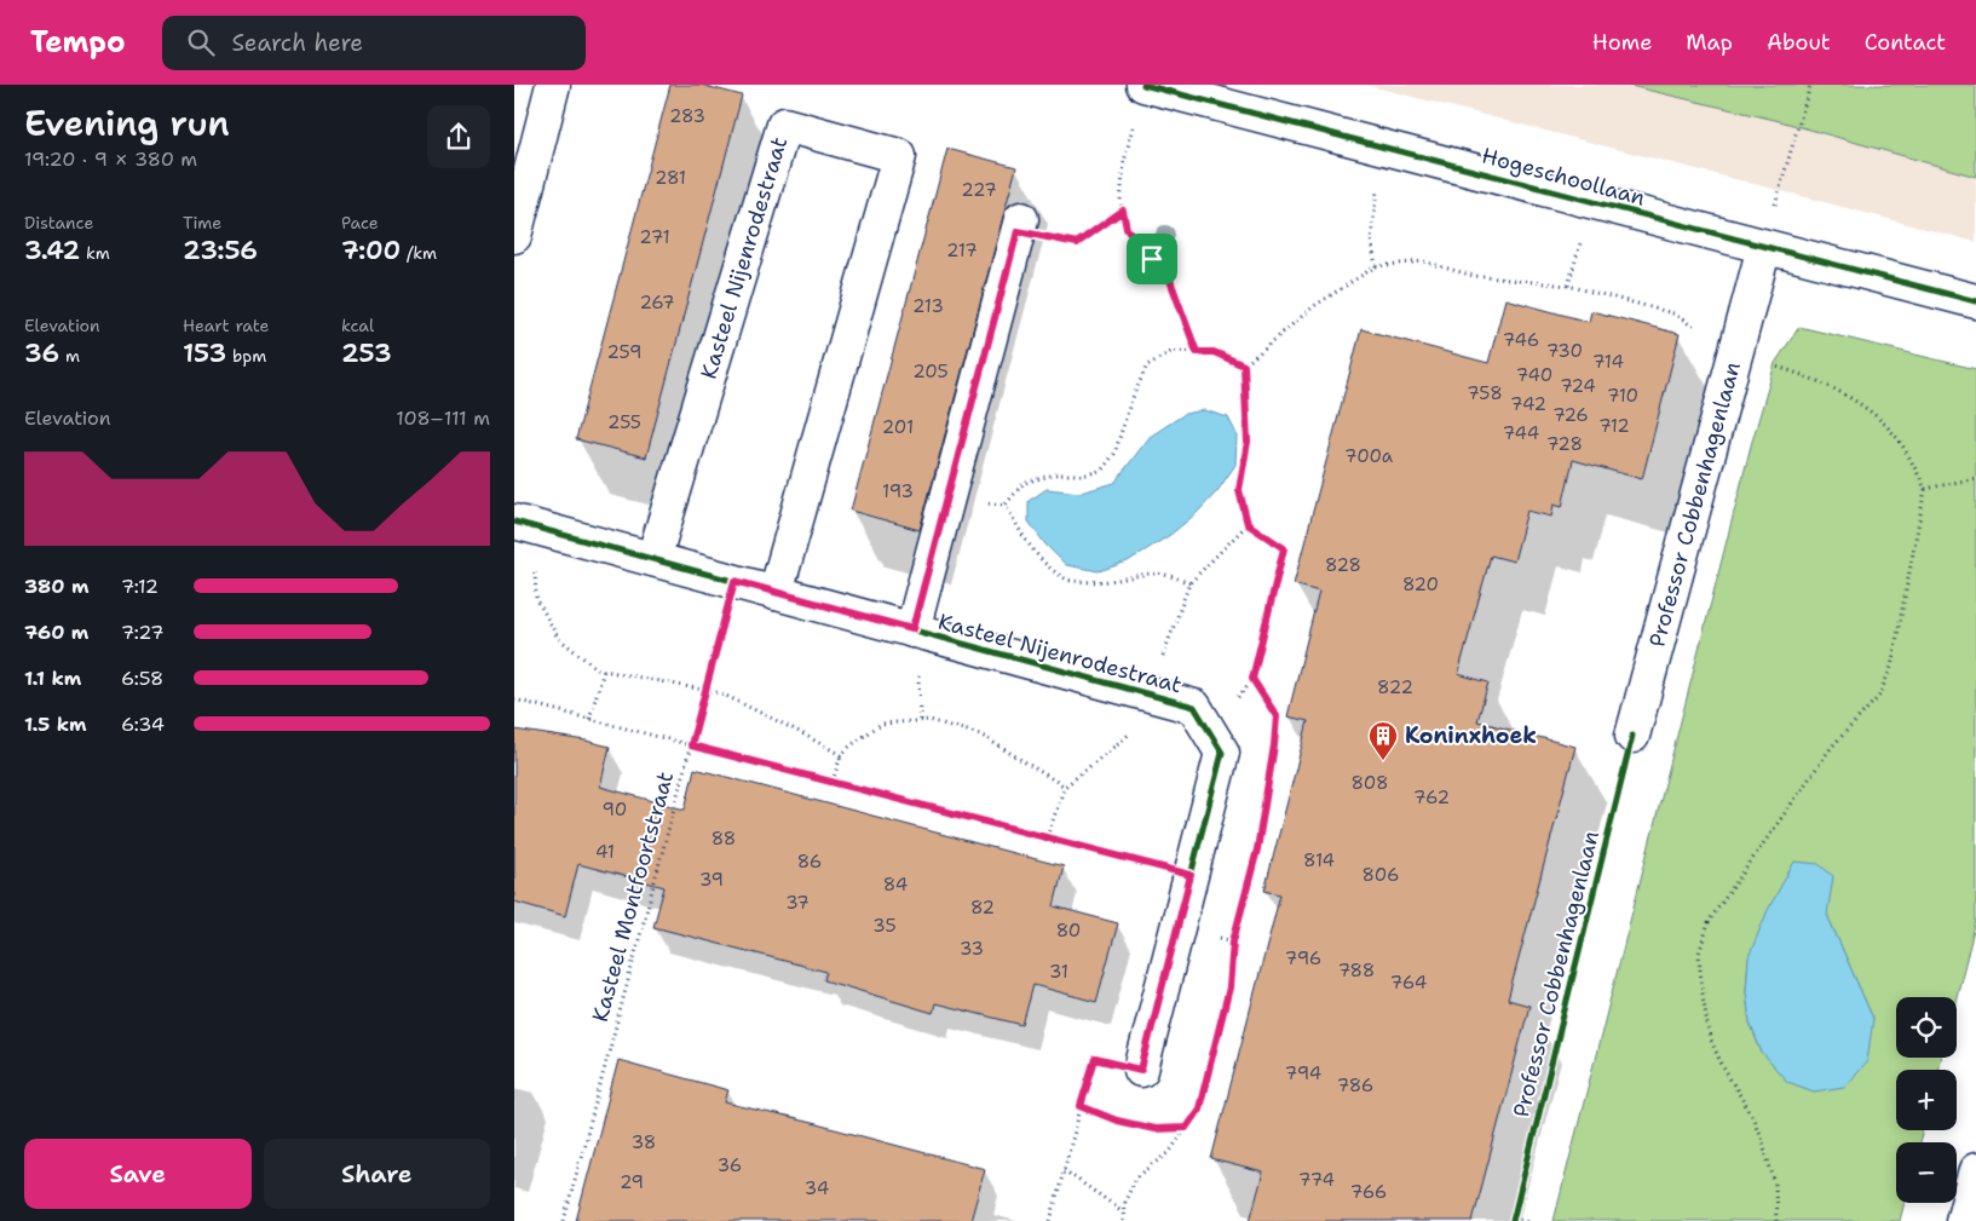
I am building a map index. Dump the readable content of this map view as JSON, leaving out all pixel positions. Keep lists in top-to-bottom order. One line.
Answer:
{"streets":{"street":["Hogeschoollaan","Kasteel Nijenrodestraat","Professor Cobbenhagenlaan"],"path":["Kasteel Montfoortstraat"]},"crossings":[["Hogeschoollaan","Professor Cobbenhagenlaan"],["Kasteel Nijenrodestraat","Kasteel Montfoortstraat"]],"places":{"building":["Koninxhoek"]},"house_numbers":["283","281","227","271","217","267","213","746","730","259","714","205","740","724","758","710","742","726","255","712","201","744","728","700a","193","828","820","822","808","762","90","88","41","814","86","806","39","84","37","82","35","80","33","796","788","31","764","794","786","38","36","774","29","34","766"],"page":{"header":"Tempo","search":"Search here","nav":["Home","Map","About","Contact"],"heading":["Evening run","19:20 · 9 × 380 m"],"stats":[["Distance","3.42 km"],["Time","23:56"],["Pace","7:00 /km"],["Elevation","36 m"],["Heart rate","153 bpm"],["kcal","253"]],"chart":["Elevation","108–111 m"],"list":[{"name":"380 m","note":"7:12"},{"name":"760 m","note":"7:27"},{"name":"1.1 km","note":"6:58"},{"name":"1.5 km","note":"6:34"}],"map_buttons":["+","−"],"buttons":["Save","Share"]}}
